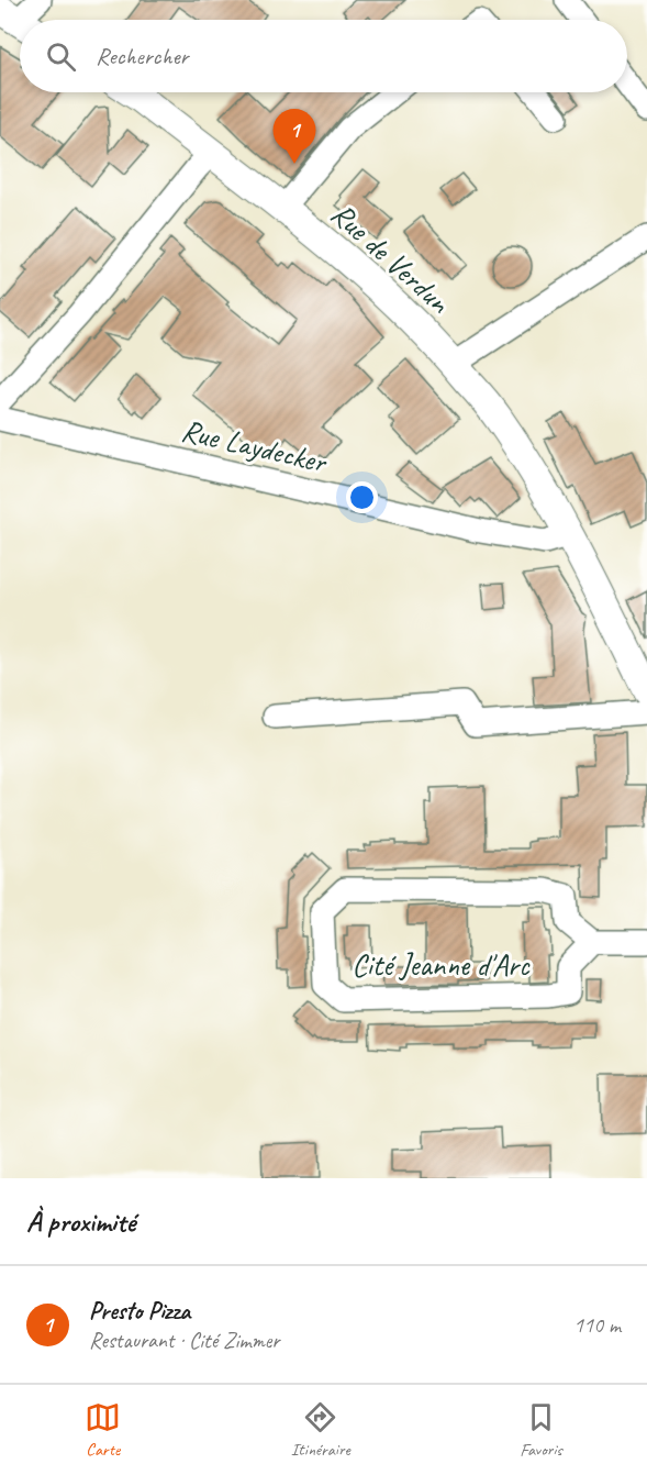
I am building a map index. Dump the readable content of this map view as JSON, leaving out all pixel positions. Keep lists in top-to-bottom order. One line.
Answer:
{"streets":{"main road":["Rue de Verdun"],"street":["Rue Laydecker","Cité Jeanne d'Arc"]},"crossings":[["Rue de Verdun","Rue Laydecker"]],"page":{"search":"Rechercher","pins":"1","heading":"À proximité","list":[{"mark":"1","name":"Presto Pizza","note":"Restaurant · Cité Zimmer","value":"110 m"}],"nav":["Carte","Itinéraire","Favoris"]}}
